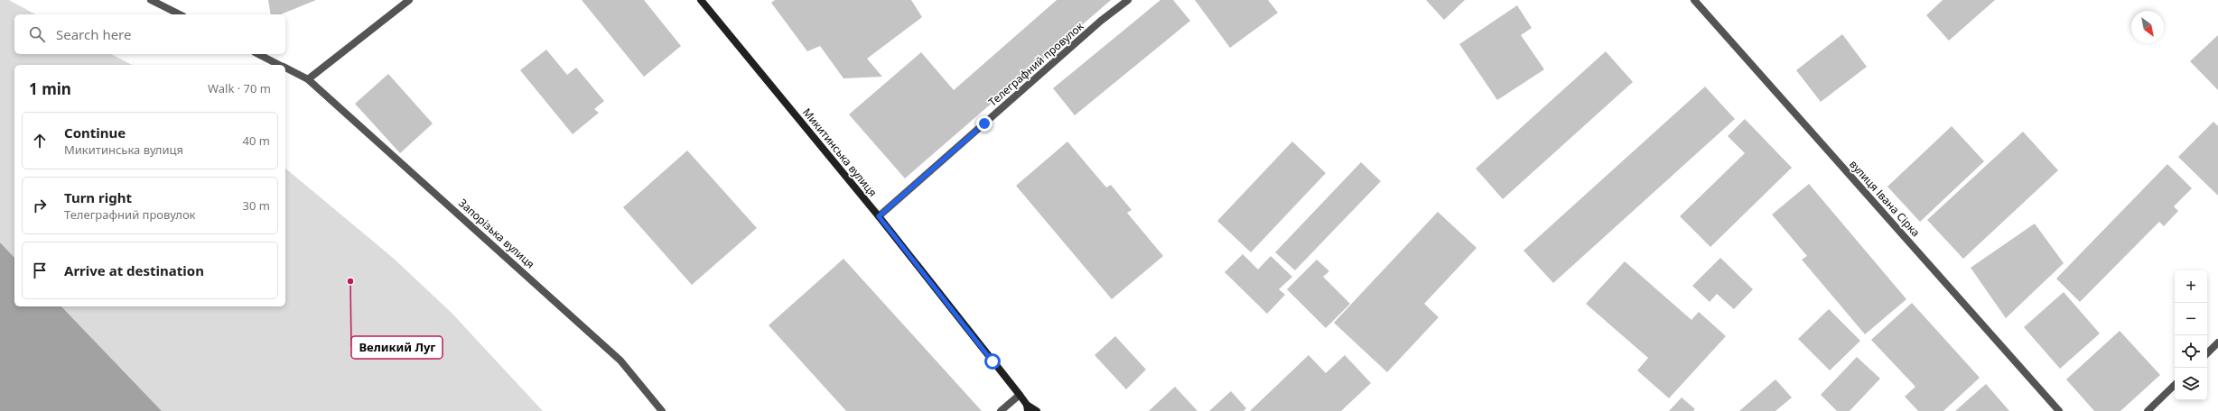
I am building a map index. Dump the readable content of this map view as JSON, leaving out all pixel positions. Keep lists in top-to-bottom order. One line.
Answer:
{"streets":{"street":["Телеграфний провулок","Микитинська вулиця","вулиця Івана Сірка","Запорізька вулиця"]},"crossings":[["Телеграфний провулок","Микитинська вулиця"]],"places":["Великий Луг"],"north":"bottom right","page":{"search":"Search here","heading":["1 min","Walk · 70 m"],"list":[["Continue","Микитинська вулиця","40 m"],["Turn right","Телеграфний провулок","30 m"],"Arrive at destination"],"map_buttons":["+","−"]}}
